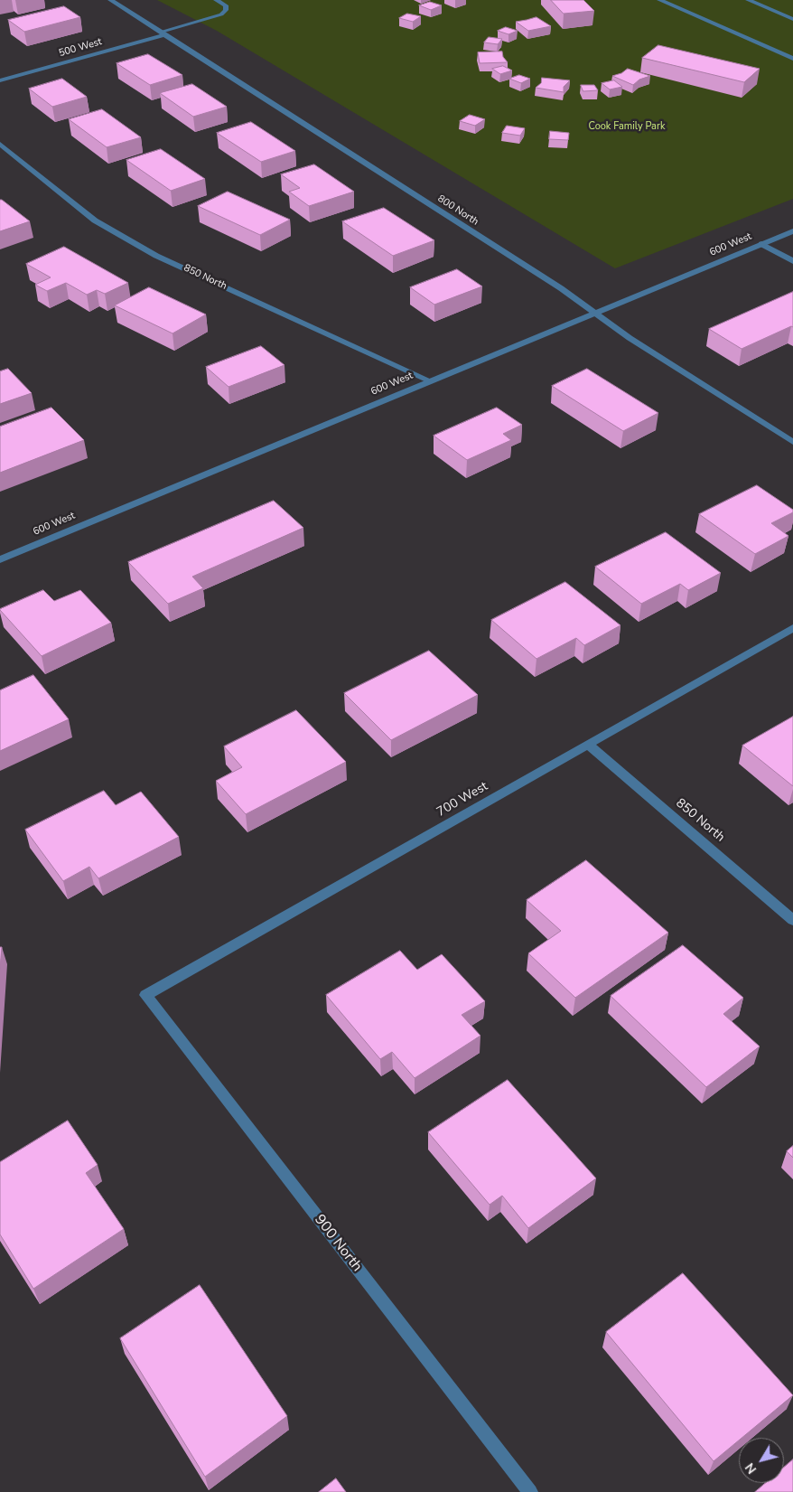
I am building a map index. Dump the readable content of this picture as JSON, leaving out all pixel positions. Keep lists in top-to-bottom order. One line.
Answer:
{"streets":{"street":["500 West","800 North","600 West","850 North","700 West","900 North"]},"crossings":[["500 West","800 North"],["800 North","600 West"],["600 West","850 North"],["850 North","700 West"],["700 West","900 North"]],"parks":["Cook Family Park"],"north":"bottom left"}
